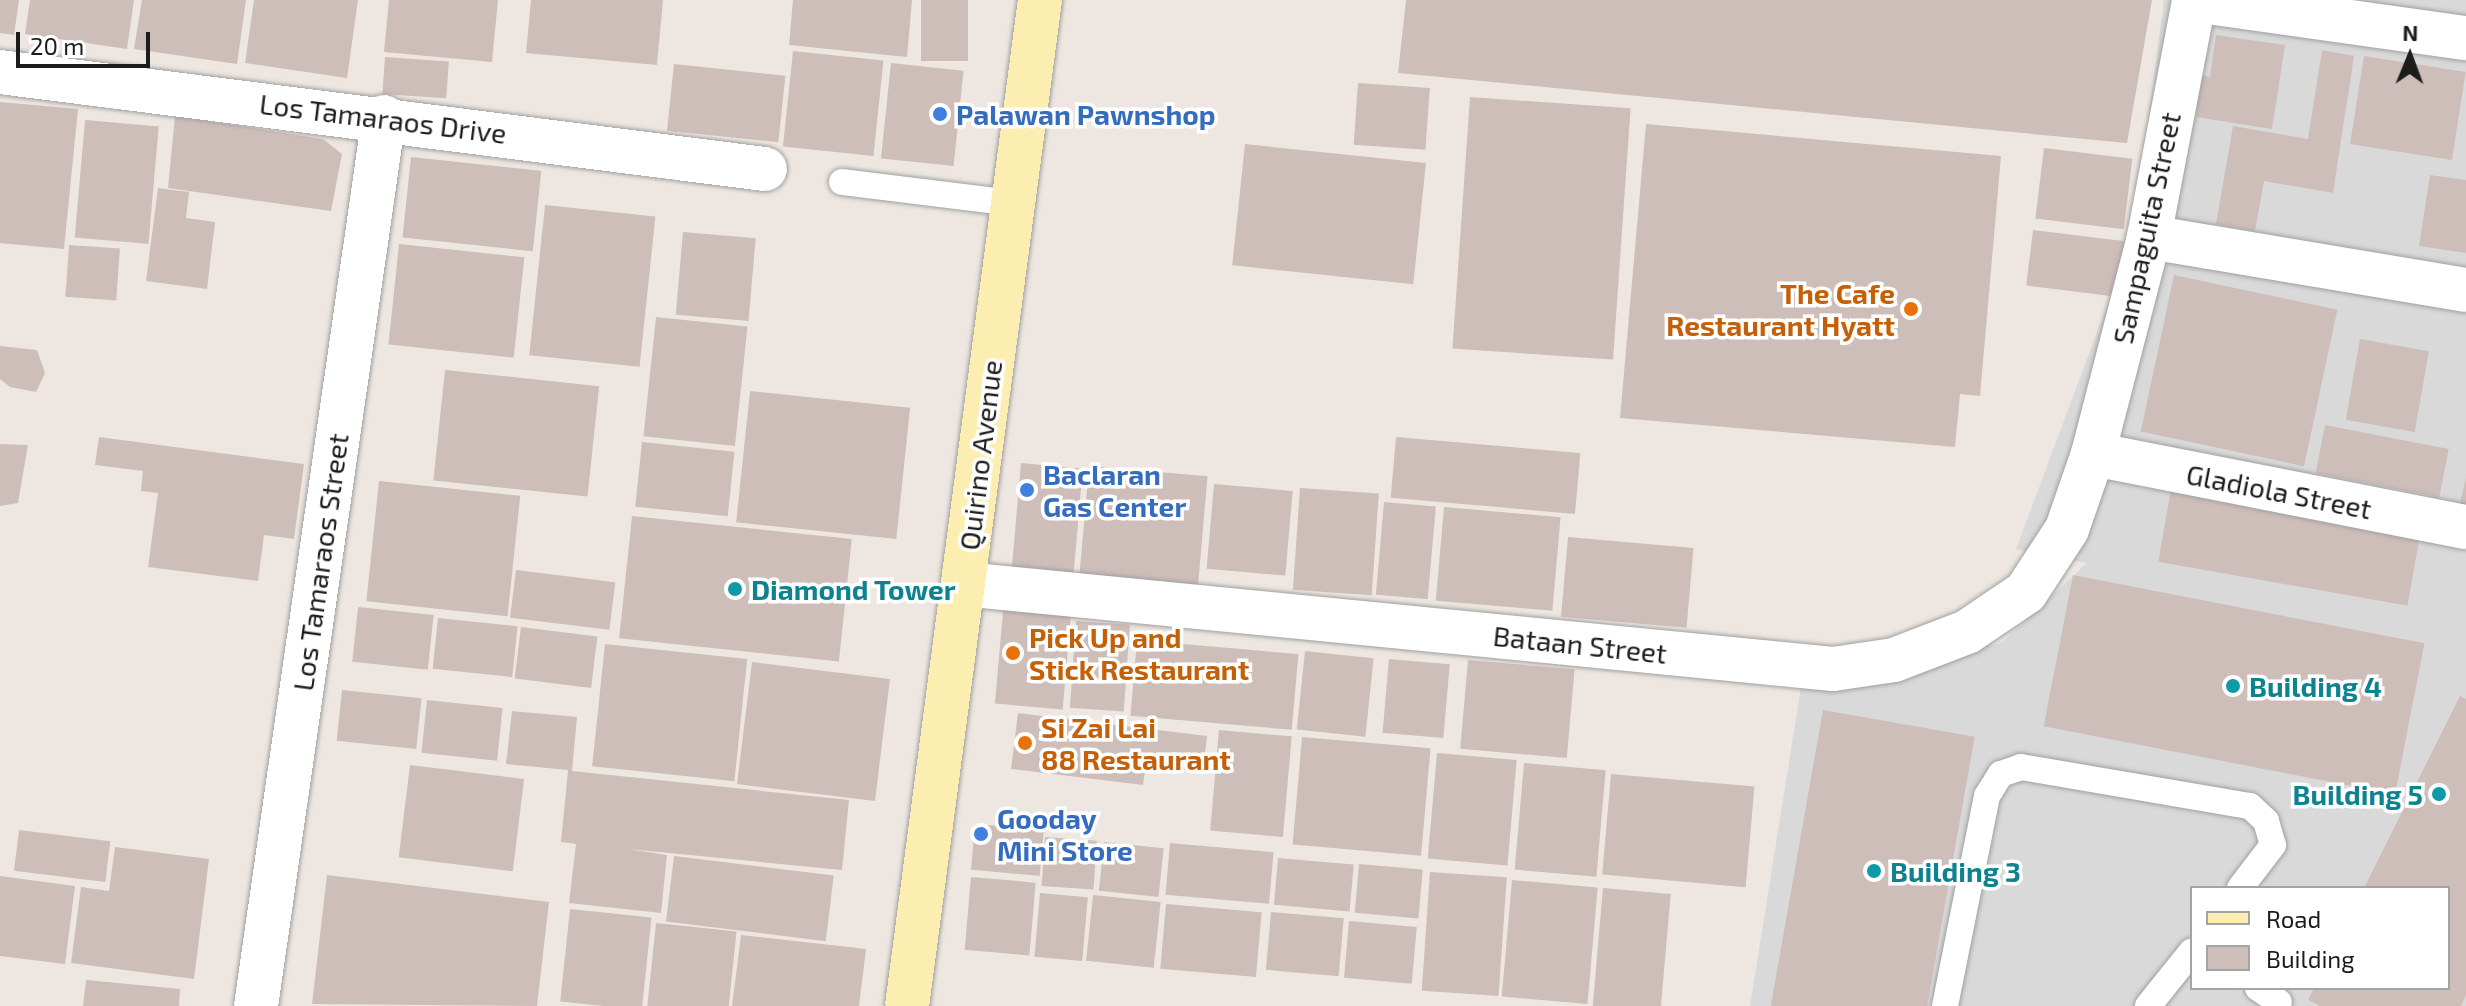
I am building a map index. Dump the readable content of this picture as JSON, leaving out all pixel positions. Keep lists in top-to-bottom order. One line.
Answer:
{"streets":{"main road":["Quirino Avenue"],"street":["Los Tamaraos Drive","Sampaguita Street","Gladiola Street","Los Tamaraos Street","Bataan Street"]},"crossings":[["Los Tamaraos Drive","Los Tamaraos Street"],["Sampaguita Street","Gladiola Street"],["Sampaguita Street","Bataan Street"],["Quirino Avenue","Bataan Street"],["Gladiola Street","Bataan Street"]],"places":["Palawan Pawnshop","The Cafe Restaurant Hyatt","Baclaran Gas Center","Diamond Tower","Pick Up and Stick Restaurant","Building 4","Si Zai Lai 88 Restaurant","Building 5","Gooday Mini Store","Building 3"],"legend":["Road","Building"],"scale_bar":"20 m","north":"top"}
